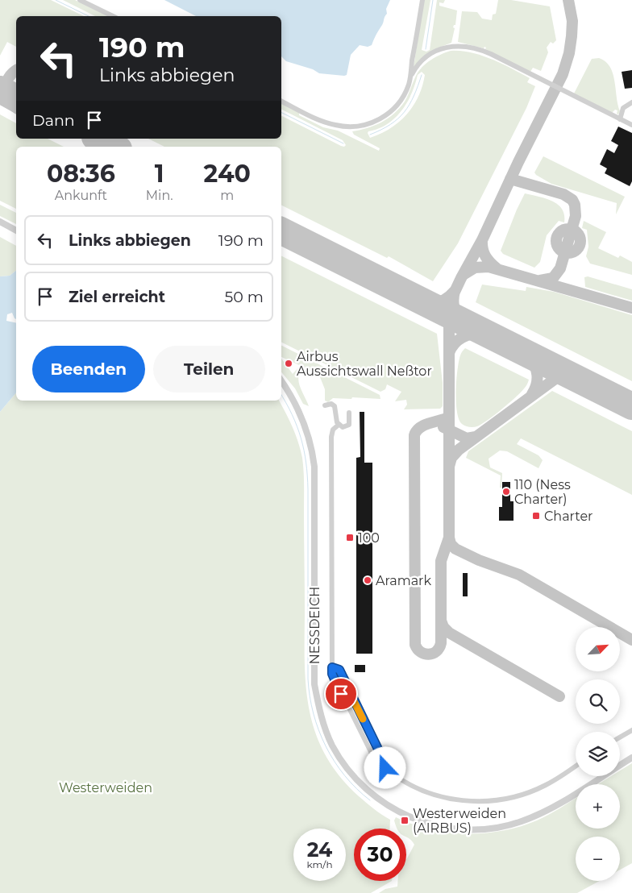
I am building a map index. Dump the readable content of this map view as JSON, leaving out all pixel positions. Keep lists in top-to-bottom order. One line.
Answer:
{"streets":{"street":["NESSDEICH"]},"parks":["Westerweiden"],"places":{"other":["Airbus Aussichtswall Neßtor","110 (Ness Charter)","Aramark"],"transit":["Charter","100","Westerweiden (AIRBUS)"]},"north":"top right","page":{"turn":["190 m","Links abbiegen"],"then":"Dann","eta":["08:36","Ankunft","1","Min.","240","m"],"list":[{"name":"Links abbiegen","value":"190 m"},{"name":"Ziel erreicht","value":"50 m"}],"buttons":["Beenden","Teilen"],"map_buttons":["+","−"],"speed":"24 km/h","limit":"30"}}
